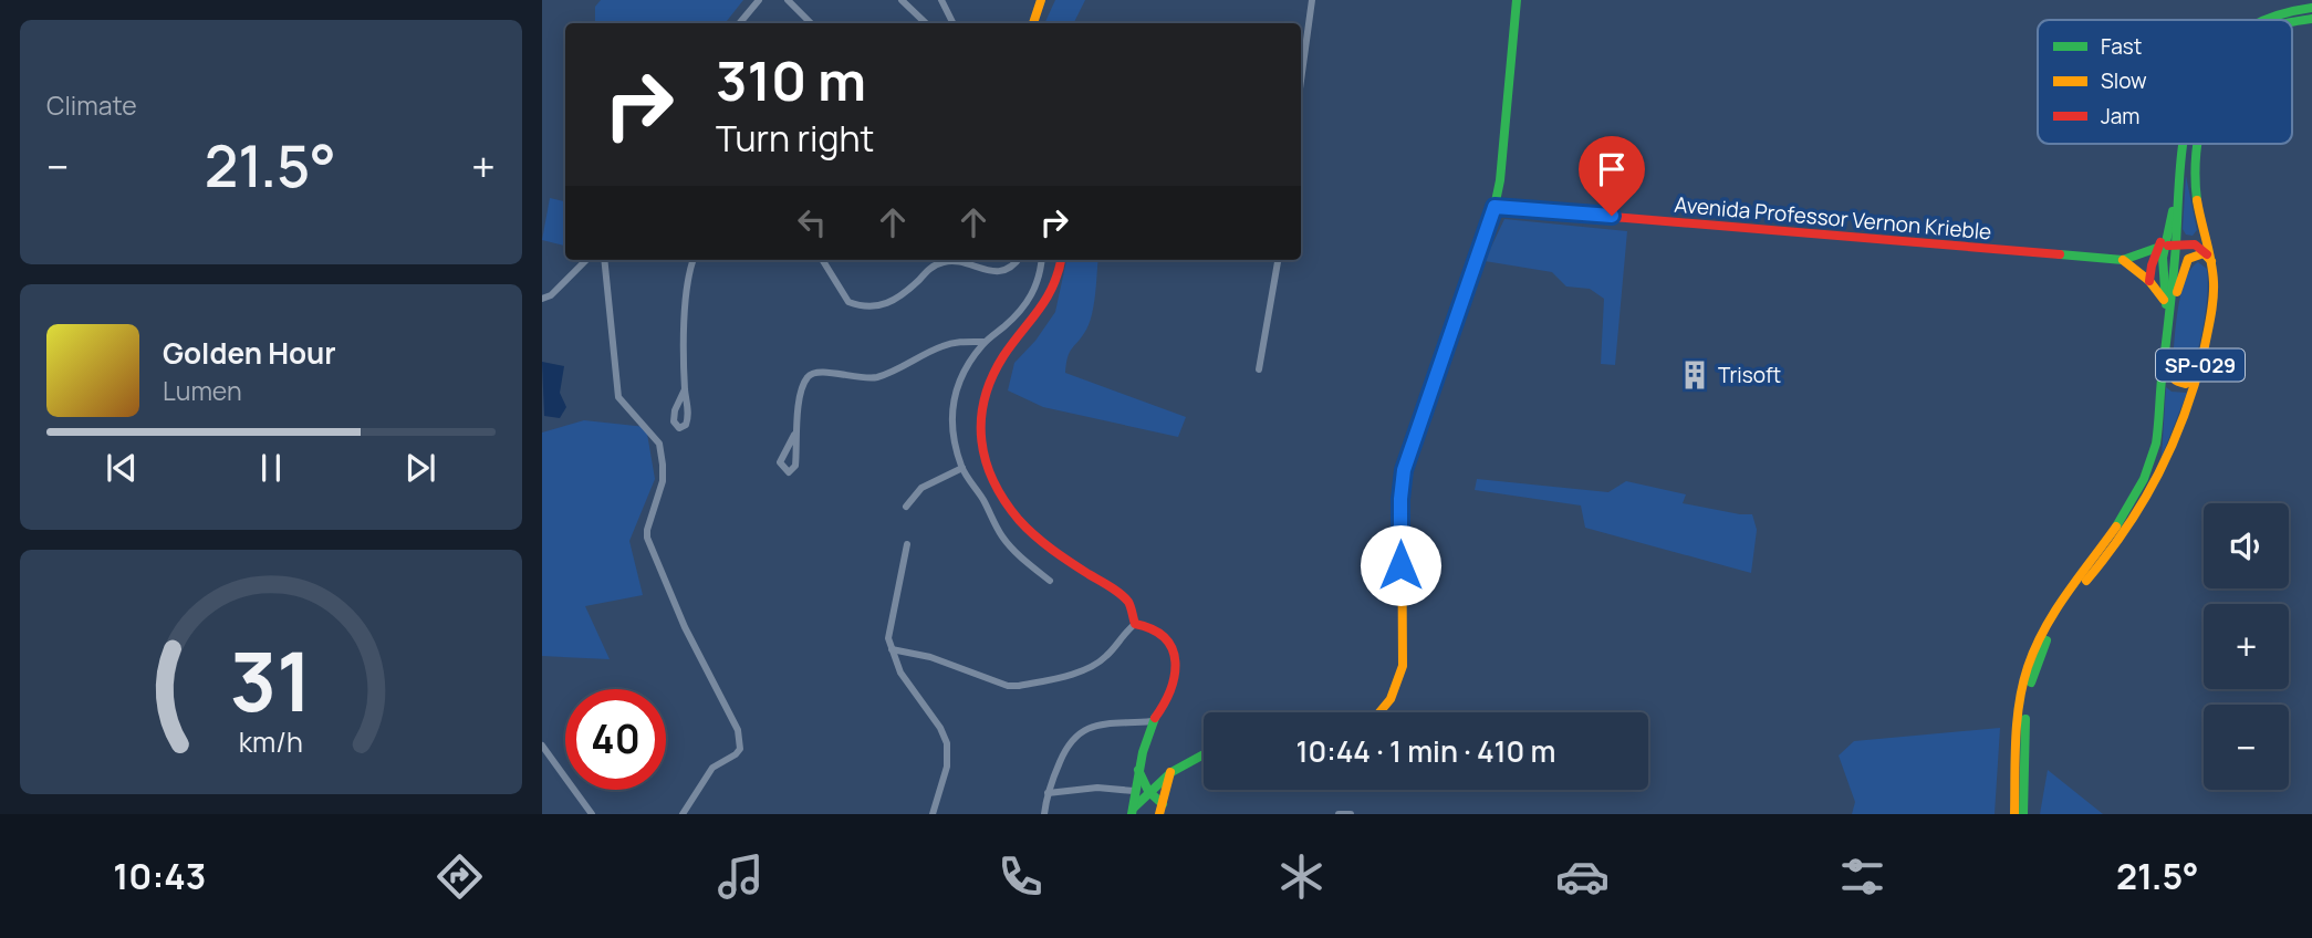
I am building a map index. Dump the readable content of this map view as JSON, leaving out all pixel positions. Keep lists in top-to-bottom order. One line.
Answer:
{"streets":{"main road":["Avenida Professor Vernon Krieble","SP-029"]},"crossings":[["Avenida Professor Vernon Krieble","SP-029"]],"places":{"building":["Trisoft"]},"legend":["Fast","Slow","Jam"],"page":{"tile":"Climate","turn":["310 m","Turn right"],"heat":["−","21.5°","+"],"song":["Golden Hour","Lumen"],"map_buttons":["+","−"],"limit":"40","trip":"10:44 · 1 min · 410 m","tabs":["10:43","21.5°"],"gauge":["31","km/h"]}}
